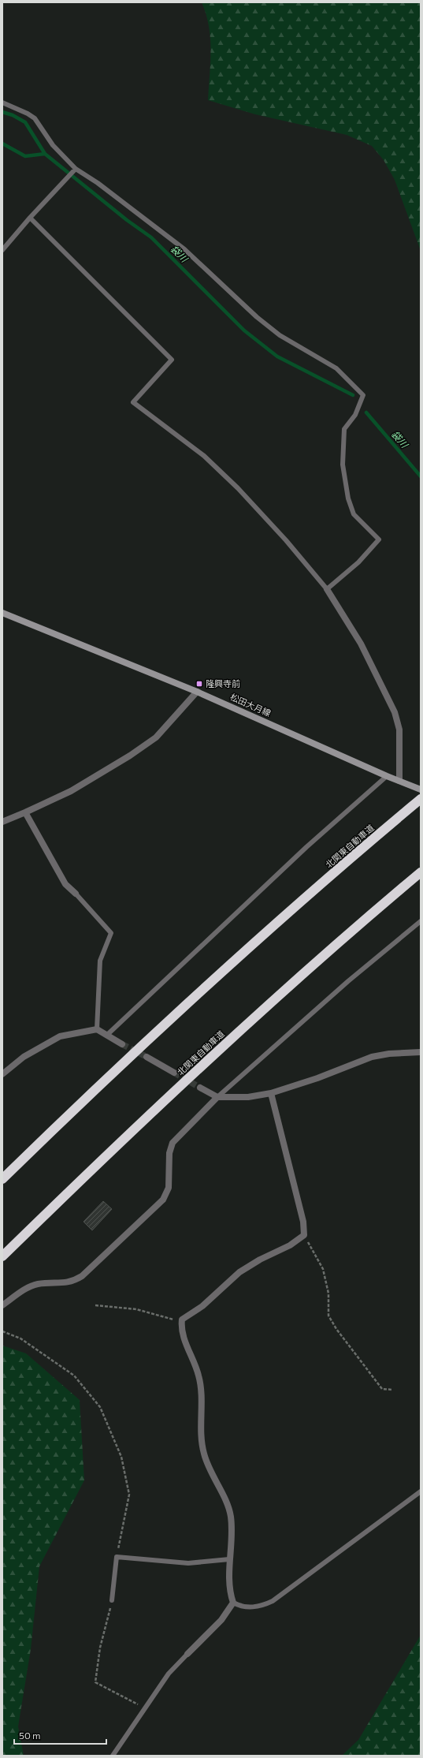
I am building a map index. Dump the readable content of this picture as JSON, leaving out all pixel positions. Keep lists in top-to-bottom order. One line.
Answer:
{"streets":{"highway":["北関東自動車道"],"main road":["松田大月線"]},"water":["袋川"],"places":{"transit":["隆興寺前"]},"scale_bar":"50 m"}
